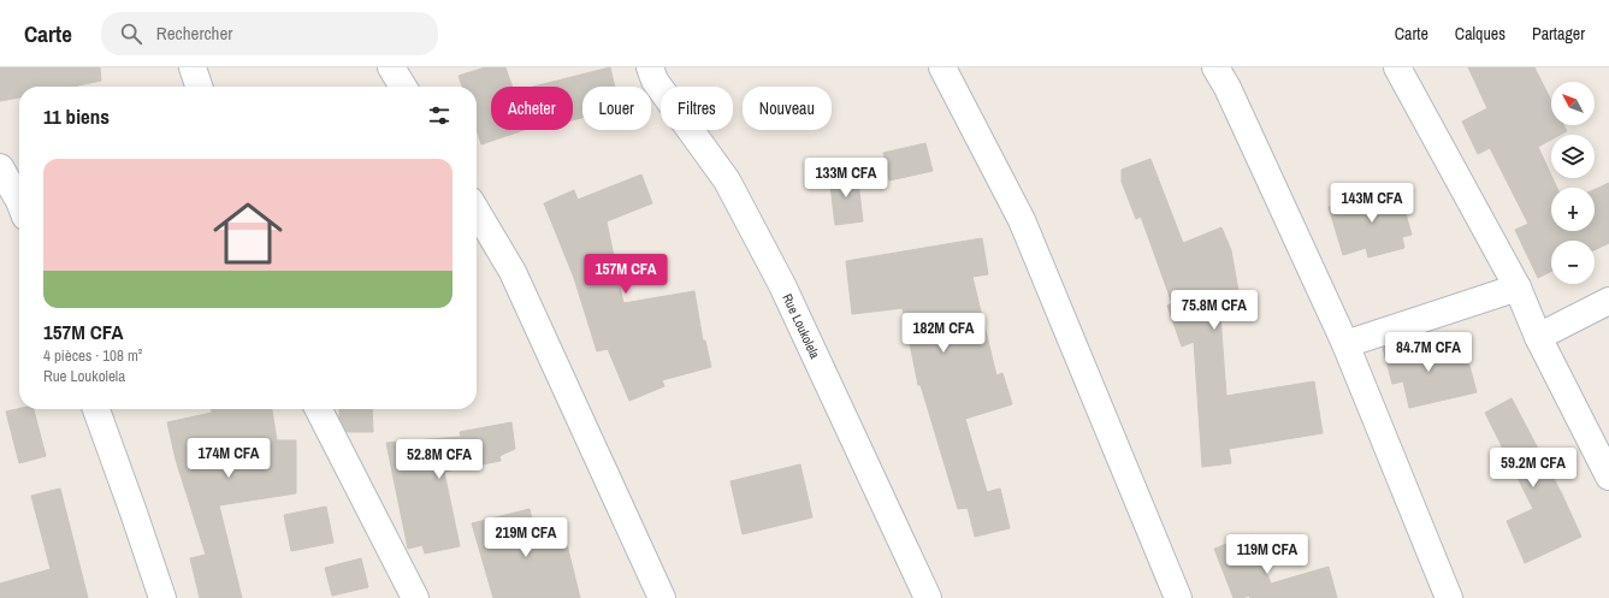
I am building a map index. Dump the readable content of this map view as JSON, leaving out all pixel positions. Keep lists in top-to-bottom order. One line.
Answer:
{"streets":{"street":["Rue Loukolela"]},"north":"top left","page":{"header":"Carte","search":"Rechercher","nav":["Carte","Calques","Partager"],"map_buttons":["+","−"],"chip":["Acheter","Louer","Filtres","Nouveau"],"heading":"11 biens","list":[{"name":"157M CFA","note":"4 pièces · 108 m² · Rue Loukolela"}],"price":["133M CFA","143M CFA","157M CFA","75.8M CFA","182M CFA","84.7M CFA","174M CFA","52.8M CFA","59.2M CFA","219M CFA","119M CFA"]}}
